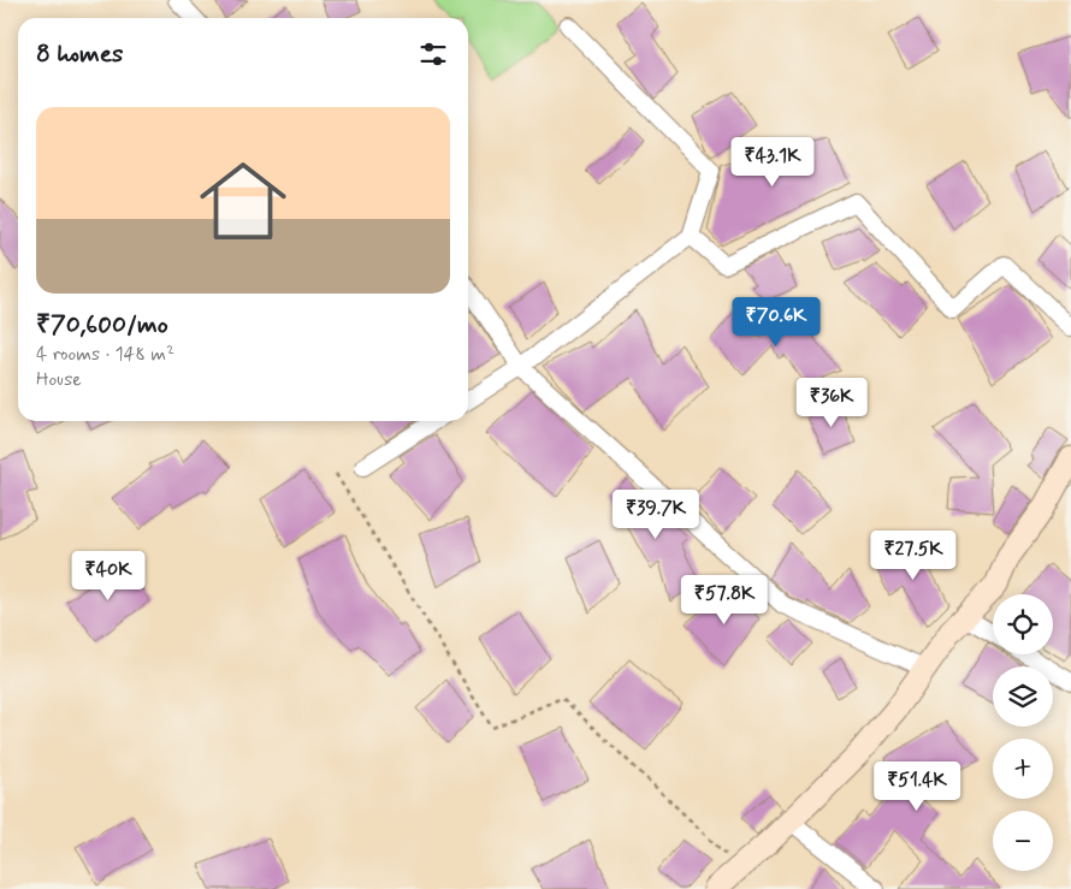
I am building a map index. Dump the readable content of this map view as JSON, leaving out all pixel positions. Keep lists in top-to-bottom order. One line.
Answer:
{"page":{"heading":"8 homes","list":[{"name":"₹70,600/mo","note":"4 rooms · 148 m² · House"}],"price":["₹43.1K","₹70.6K","₹36K","₹39.7K","₹27.5K","₹40K","₹57.8K","₹51.4K"],"map_buttons":["+","−"]}}
